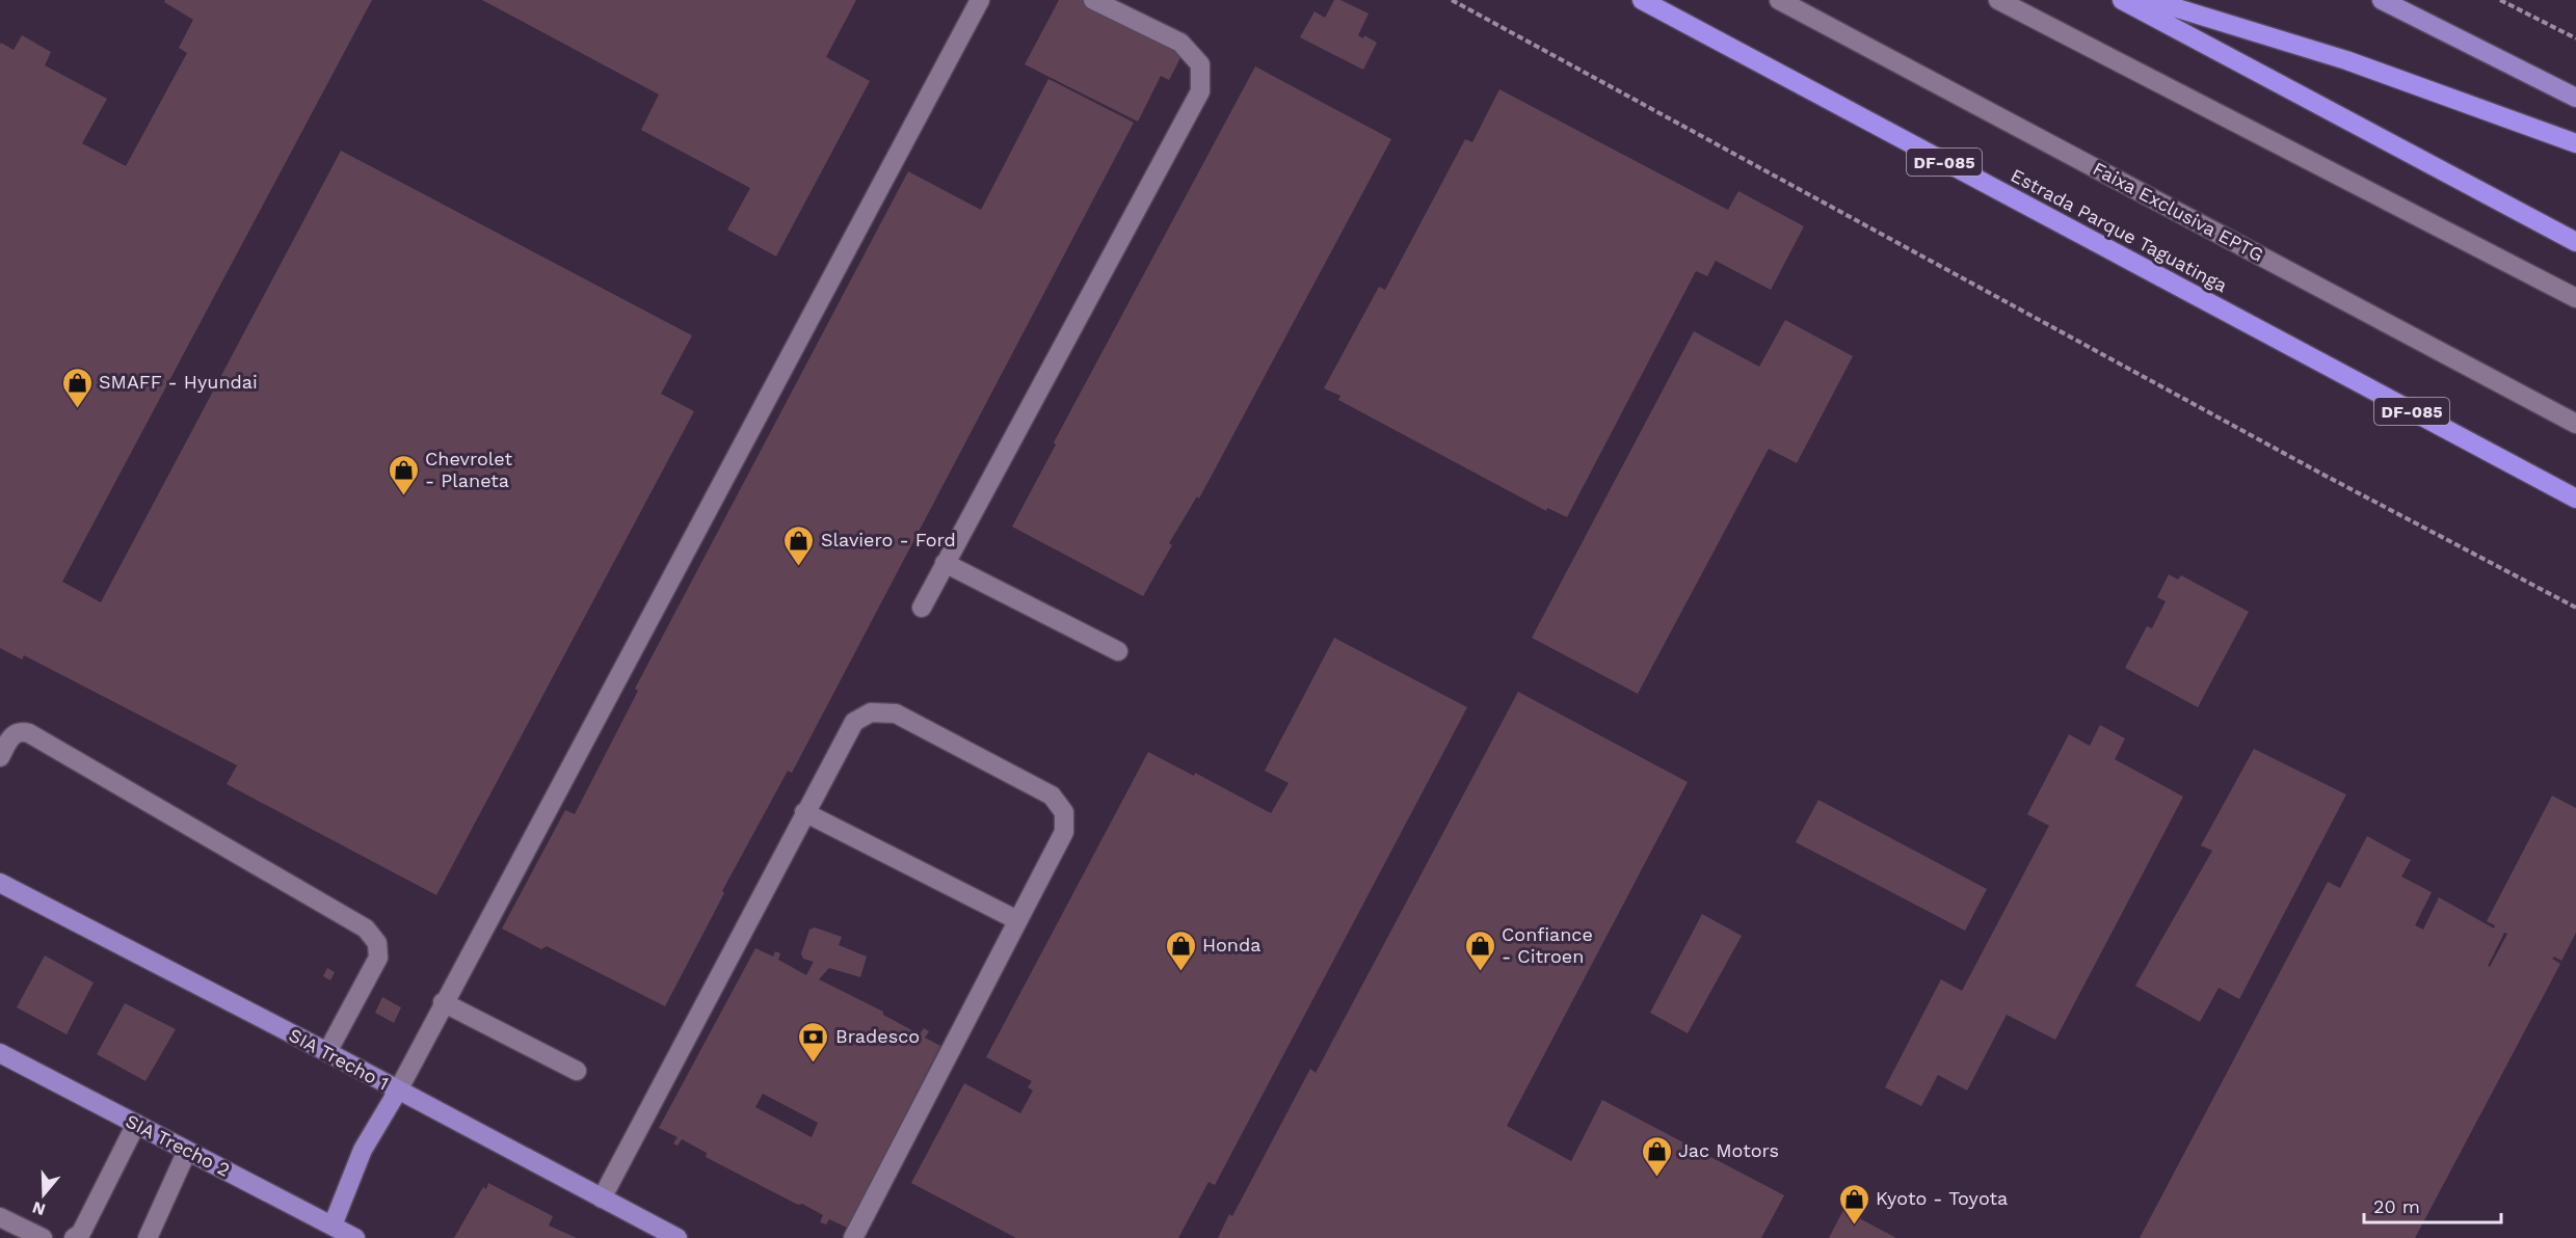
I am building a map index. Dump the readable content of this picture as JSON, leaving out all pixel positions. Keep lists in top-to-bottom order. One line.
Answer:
{"streets":{"highway":["DF-085","Estrada Parque Taguatinga"],"main road":["SIA Trecho 1","SIA Trecho 2"],"lane":["Faixa Exclusiva EPTG"]},"places":{"shop":["SMAFF - Hyundai","Chevrolet - Planeta","Slaviero - Ford","Honda","Confiance - Citroen","Jac Motors","Kyoto - Toyota"],"bank":["Bradesco"]},"scale_bar":"20 m","north":"bottom"}
